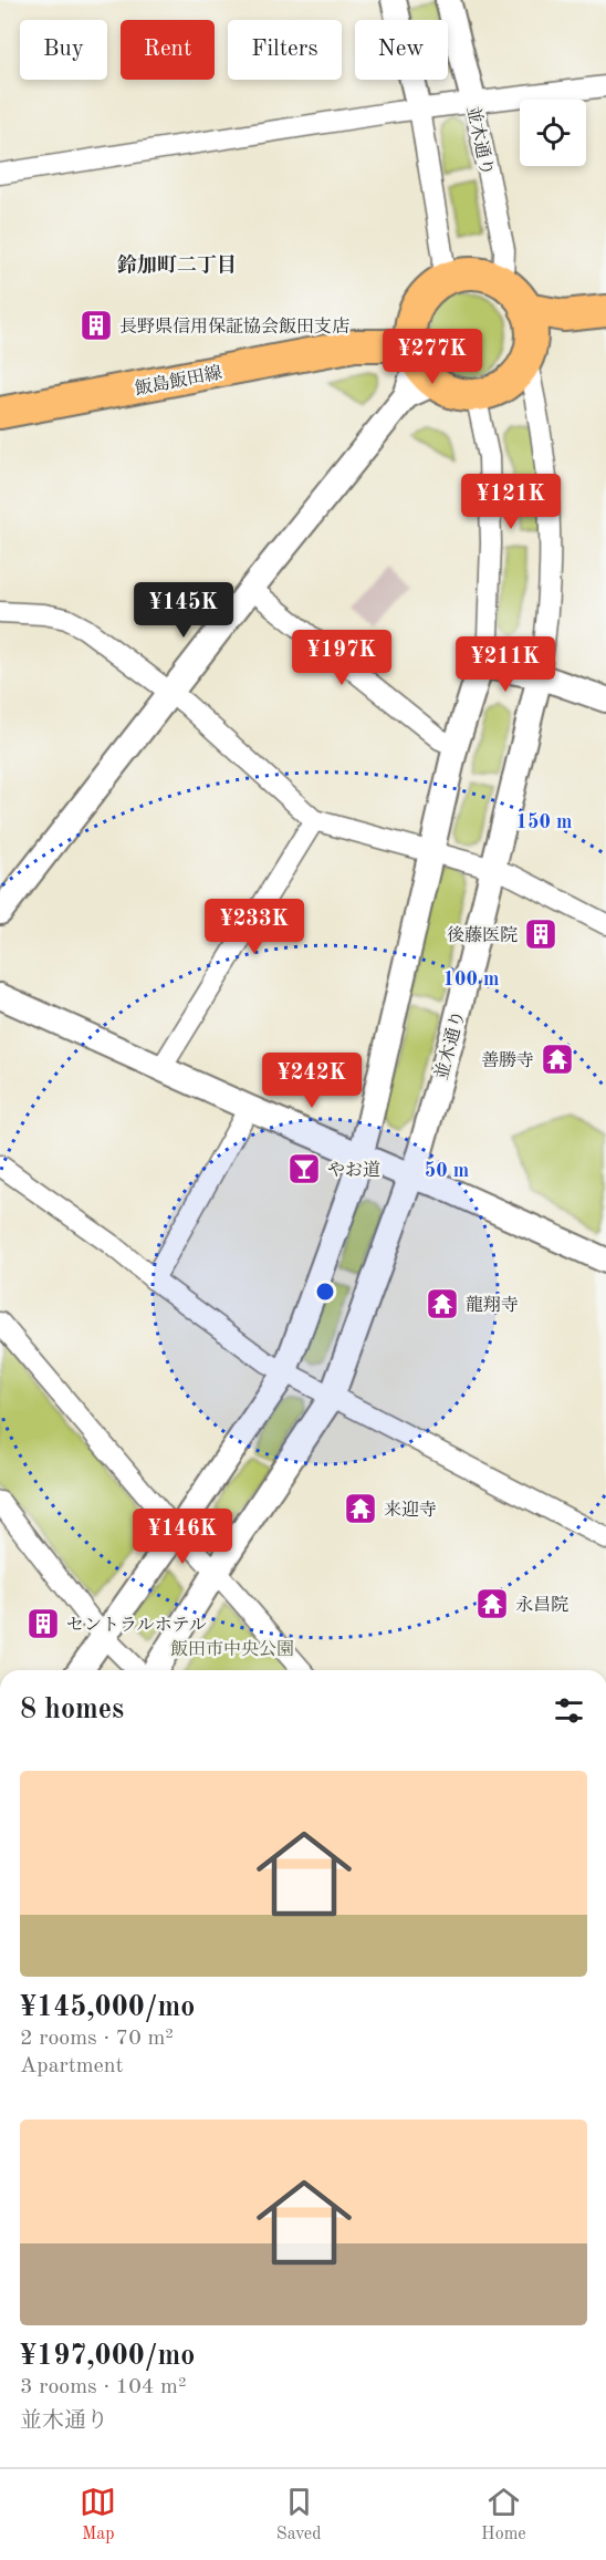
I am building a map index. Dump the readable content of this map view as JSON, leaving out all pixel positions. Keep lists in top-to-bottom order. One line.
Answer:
{"streets":{"main road":["飯島飯田線"],"street":["並木通り"]},"crossings":[["並木通り","飯島飯田線"]],"districts":["鈴加町二丁目"],"parks":["飯田市中央公園"],"places":{"building":["長野県信用保証協会飯田支店","後藤医院","セントラルホテル"],"temple":["善勝寺","龍翔寺","来迎寺","永昌院"],"bar":["やお道"]},"page":{"chip":["Buy","Rent","Filters","New"],"price":["¥277K","¥121K","¥145K","¥197K","¥211K","¥233K","¥242K","¥146K"],"heading":"8 homes","list":[{"name":"¥145,000/mo","note":"2 rooms · 70 m² · Apartment"},{"name":"¥197,000/mo","note":"3 rooms · 104 m² · 並木通り"}],"tabs":["Map","Saved","Home"]},"rings":["150 m","100 m","50 m"]}
